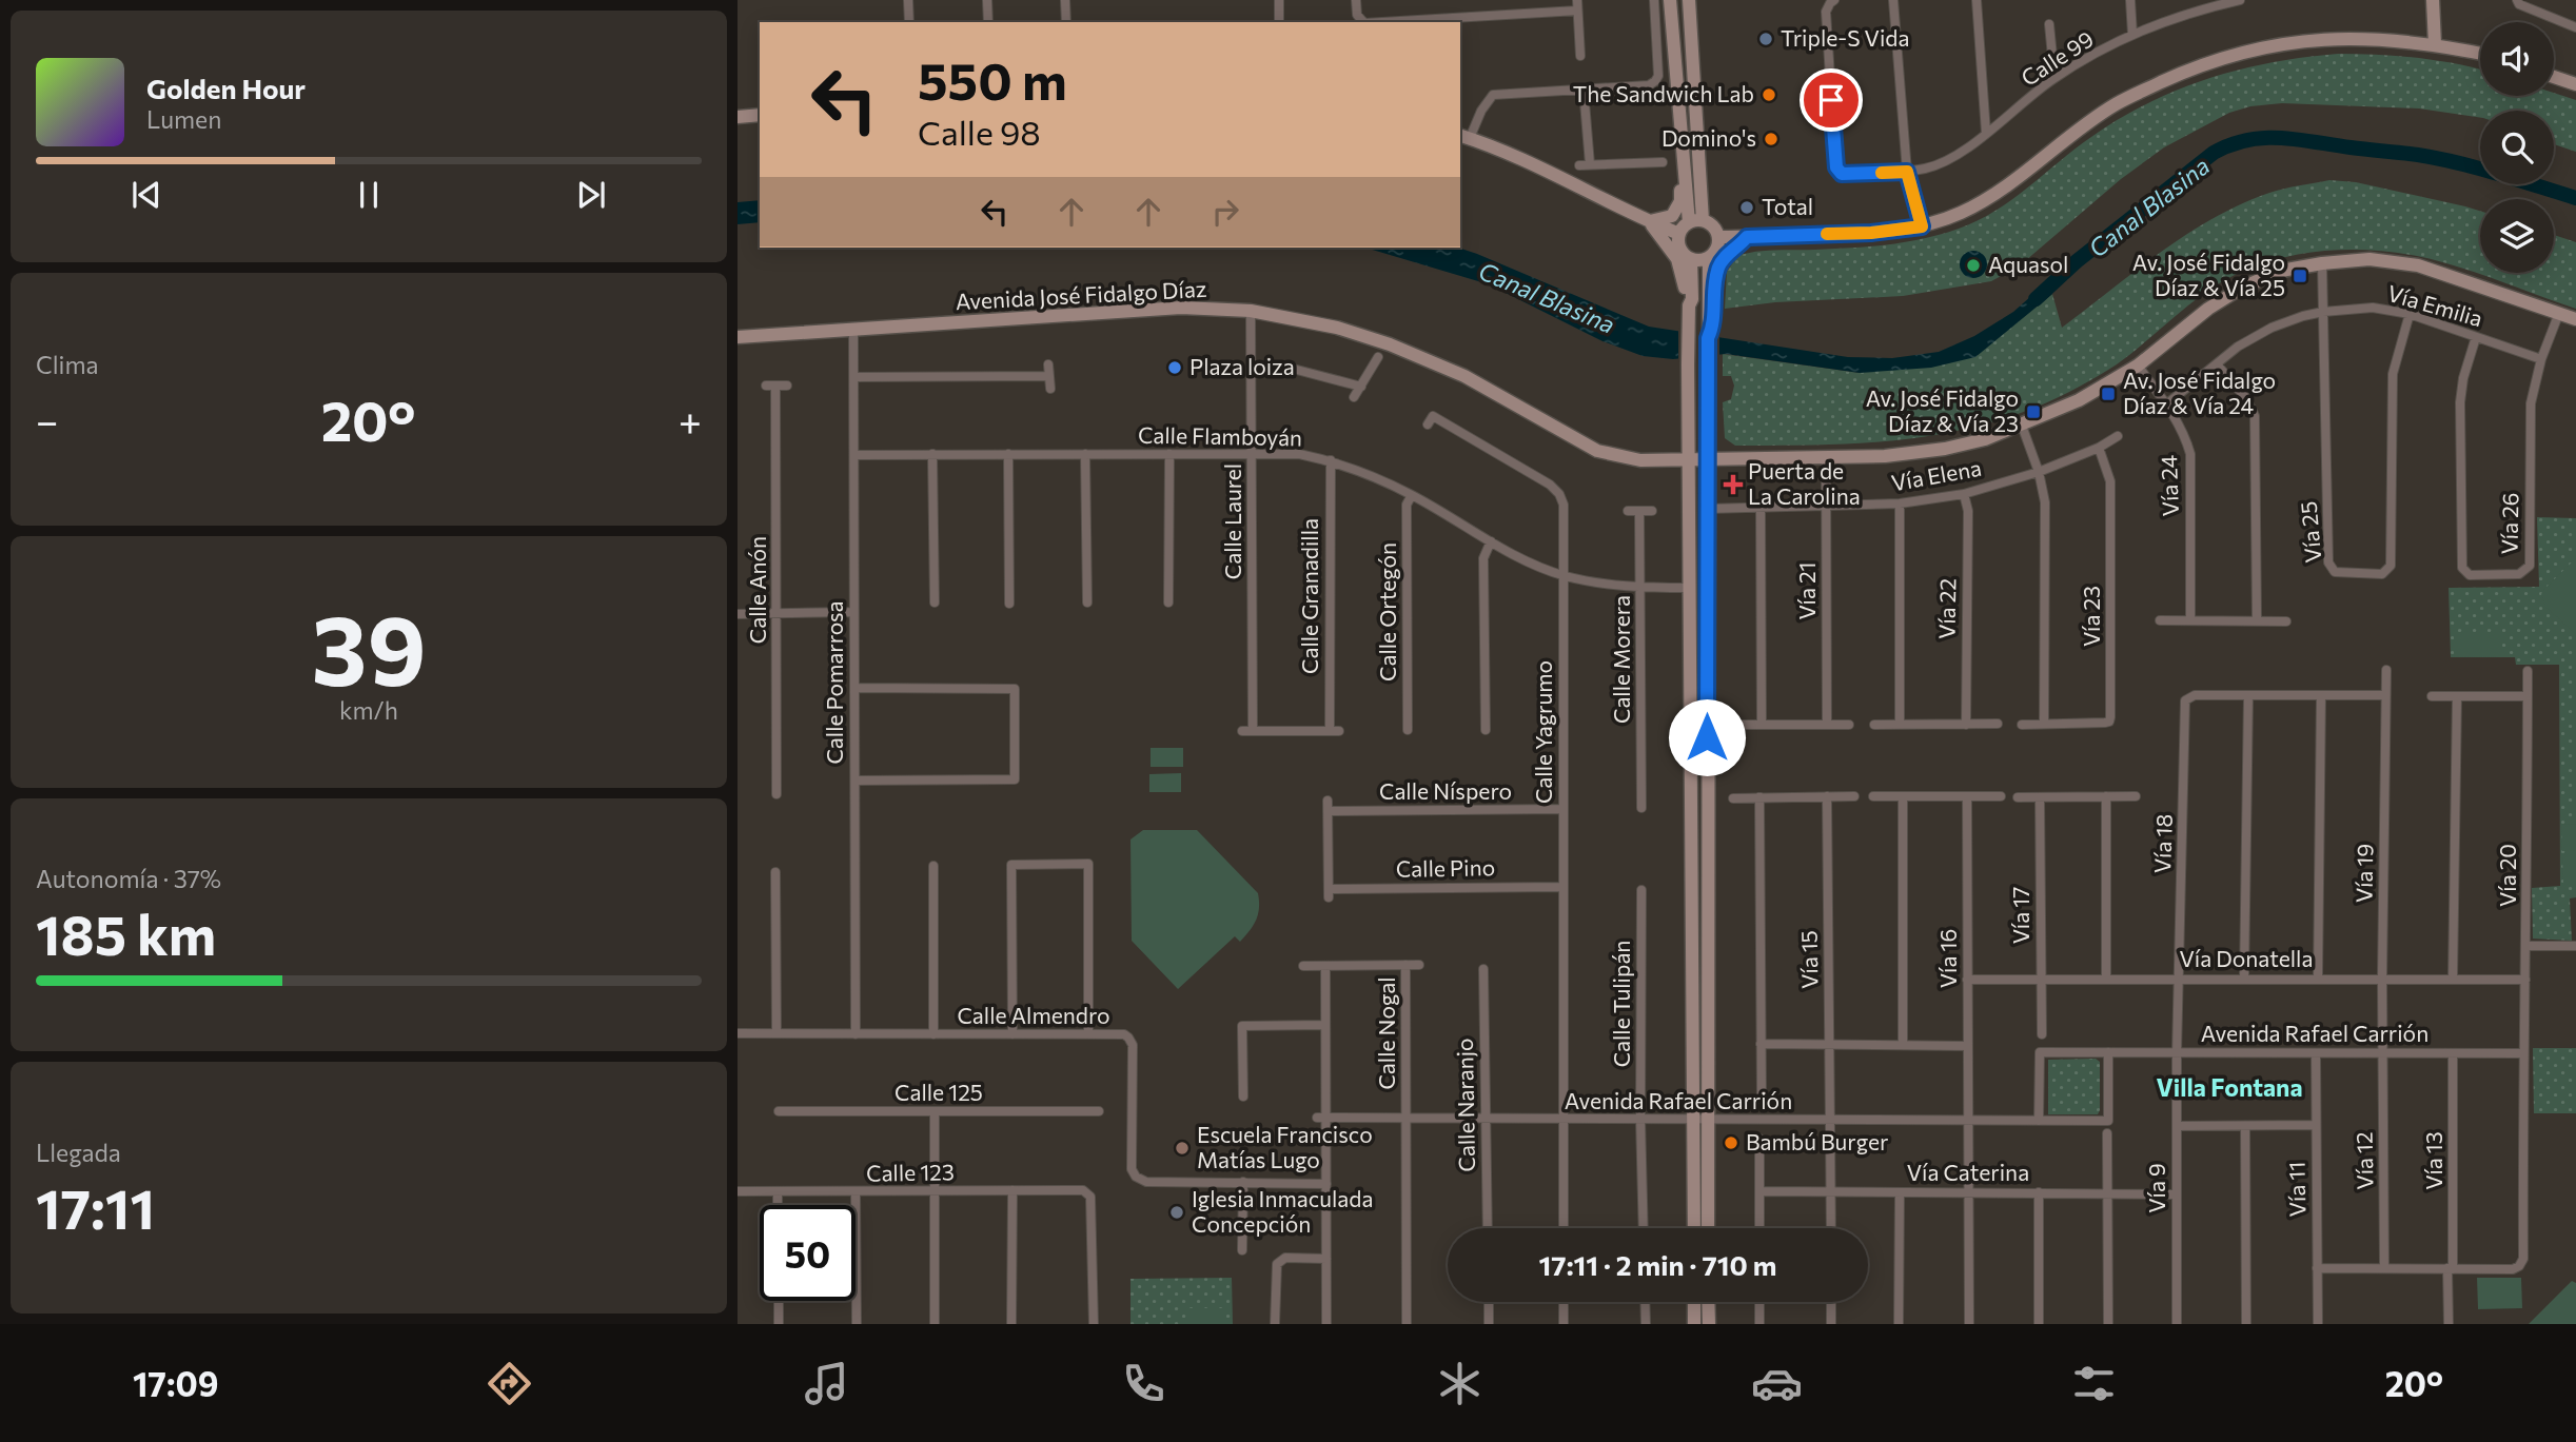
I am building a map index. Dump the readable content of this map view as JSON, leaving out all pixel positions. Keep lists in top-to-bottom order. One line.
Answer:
{"streets":{"street":["Calle 99","Avenida José Fidalgo Díaz","Vía Emilia","Calle Flamboyán","Vía Elena","Vía 24","Calle Laurel","Vía 26","Vía 25","Calle Anón","Vía 21","Calle Granadilla","Vía 22","Calle Ortegón","Vía 23","Calle Morera","Calle Pomarrosa","Calle Yagrumo","Calle Níspero","Vía 18","Calle Pino","Vía 19","Vía 20","Vía 17","Vía 16","Vía 15","Vía Donatella","Calle Tulipán","Calle Almendro","Calle Nogal","Avenida Rafael Carrión","Calle 125","Calle Naranjo","Vía 12","Vía 13","Calle 123","Vía Caterina","Vía 9","Vía 11"]},"crossings":[["Avenida José Fidalgo Díaz","Vía 24"],["Avenida José Fidalgo Díaz","Calle Laurel"],["Avenida José Fidalgo Díaz","Vía 26"],["Avenida José Fidalgo Díaz","Vía 25"],["Avenida José Fidalgo Díaz","Vía 21"],["Avenida José Fidalgo Díaz","Calle Pomarrosa"],["Vía Emilia","Vía 24"],["Vía Emilia","Vía 26"],["Vía Emilia","Vía 25"],["Calle Flamboyán","Calle Laurel"],["Calle Flamboyán","Calle Granadilla"],["Calle Flamboyán","Calle Ortegón"],["Calle Flamboyán","Calle Morera"],["Calle Flamboyán","Calle Pomarrosa"],["Calle Flamboyán","Calle Yagrumo"],["Vía Elena","Vía 21"],["Vía Elena","Vía 22"],["Vía Elena","Vía 23"],["Calle Laurel","Calle Granadilla"],["Calle Pomarrosa","Calle Almendro"],["Calle Yagrumo","Calle Níspero"],["Calle Yagrumo","Calle Pino"],["Calle Yagrumo","Avenida Rafael Carrión"],["Calle Níspero","Calle Pino"],["Vía 18","Vía 19"],["Vía 18","Vía Donatella"],["Vía 18","Avenida Rafael Carrión"],["Vía 18","Vía 9"],["Vía 19","Vía Donatella"],["Vía 19","Avenida Rafael Carrión"],["Vía 19","Vía 12"],["Vía 20","Vía Donatella"],["Vía 20","Avenida Rafael Carrión"],["Vía 20","Vía 13"],["Vía 17","Vía Donatella"],["Vía 16","Vía Donatella"],["Vía 16","Avenida Rafael Carrión"],["Vía 16","Vía Caterina"],["Vía 15","Avenida Rafael Carrión"],["Vía 15","Vía Caterina"],["Calle Tulipán","Avenida Rafael Carrión"],["Calle Nogal","Avenida Rafael Carrión"],["Avenida Rafael Carrión","Calle Naranjo"],["Avenida Rafael Carrión","Vía 12"],["Avenida Rafael Carrión","Vía 13"],["Avenida Rafael Carrión","Vía 9"],["Avenida Rafael Carrión","Vía 11"],["Vía Caterina","Vía 9"]],"districts":["Villa Fontana"],"water":["Canal Blasina"],"places":{"other":["Triple-S Vida","The Sandwich Lab","Domino's","Total","Aquasol","Plaza loiza","Bambú Burger","Escuela Francisco Matías Lugo","Iglesia Inmaculada Concepción"],"transit":["Av. José Fidalgo Díaz & Vía 25","Av. José Fidalgo Díaz & Vía 24","Av. José Fidalgo Díaz & Vía 23"],"health":["Puerta de La Carolina"]},"page":{"turn":["550 m","Calle 98"],"song":["Golden Hour","Lumen"],"tile":["Clima",["39","km/h"],["Autonomía · 37%","185 km"],["Llegada","17:11"]],"heat":["−","20°","+"],"limit":"50","trip":"17:11 · 2 min · 710 m","tabs":["17:09","20°"]}}
